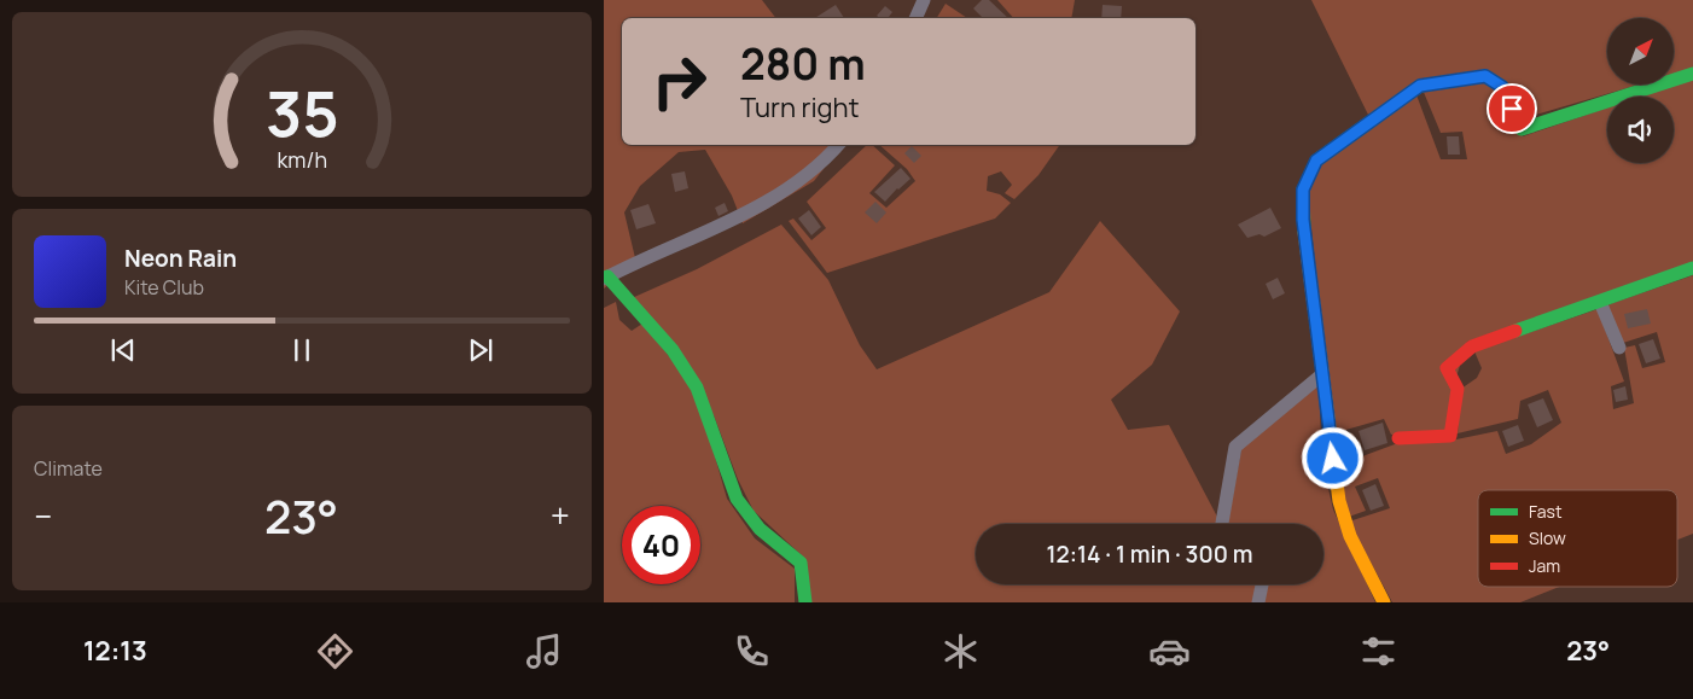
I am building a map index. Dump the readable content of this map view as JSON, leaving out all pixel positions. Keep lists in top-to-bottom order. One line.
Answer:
{"legend":["Fast","Slow","Jam"],"north":"top right","page":{"turn":["280 m","Turn right"],"song":["Neon Rain","Kite Club"],"tile":"Climate","heat":["−","23°","+"],"limit":"40","trip":"12:14 · 1 min · 300 m","tabs":["12:13","23°"],"gauge":["35","km/h"]}}
